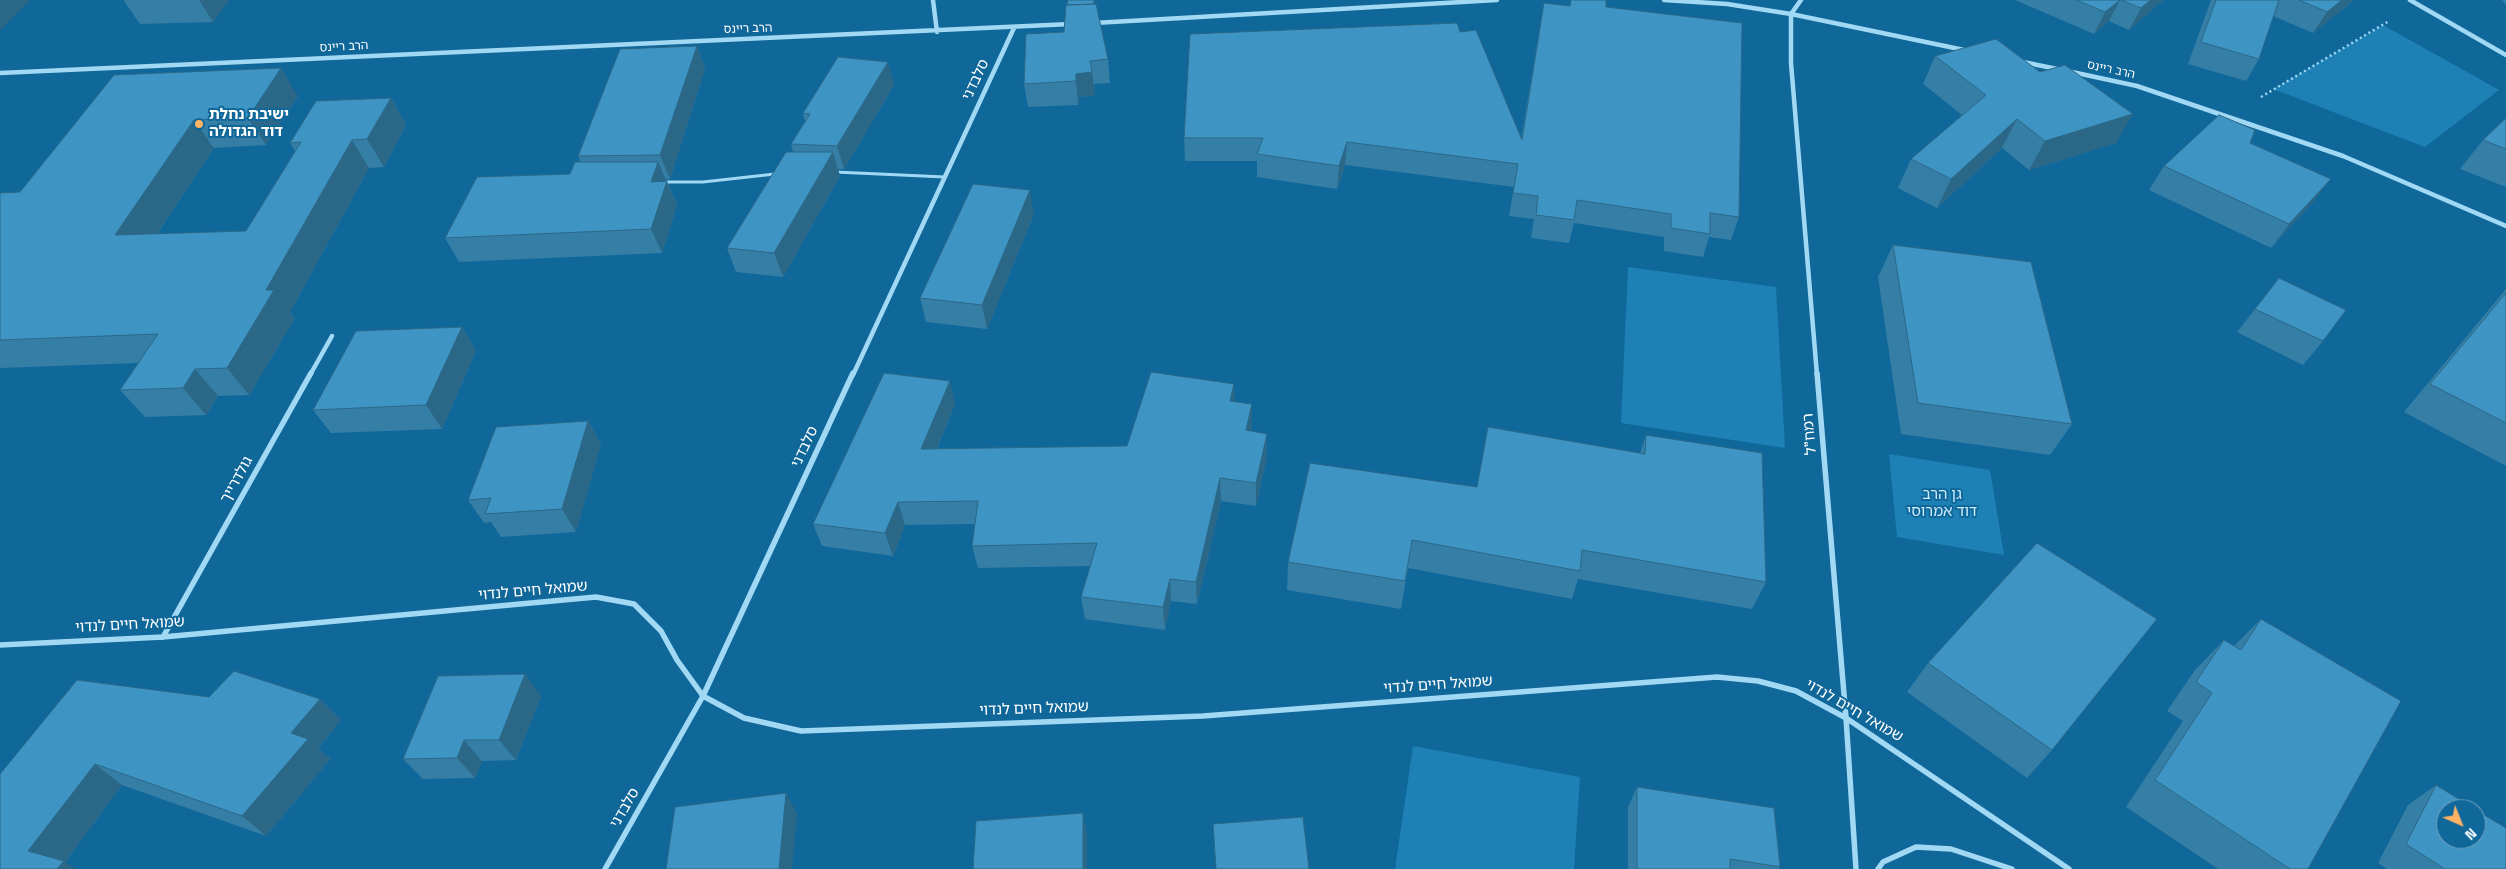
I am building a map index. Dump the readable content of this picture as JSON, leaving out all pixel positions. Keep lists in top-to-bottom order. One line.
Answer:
{"streets":{"street":["הרב ריינס","סלבדני","רמח\"ל","גולדרייך","שמואל חיים לנדוי"]},"crossings":[["הרב ריינס","סלבדני"],["סלבדני","שמואל חיים לנדוי"],["רמח\"ל","שמואל חיים לנדוי"],["גולדרייך","שמואל חיים לנדוי"]],"parks":["גן הרב דוד אמרוסי"],"places":["ישיבת נחלת דוד הגדולה"],"north":"bottom right"}
